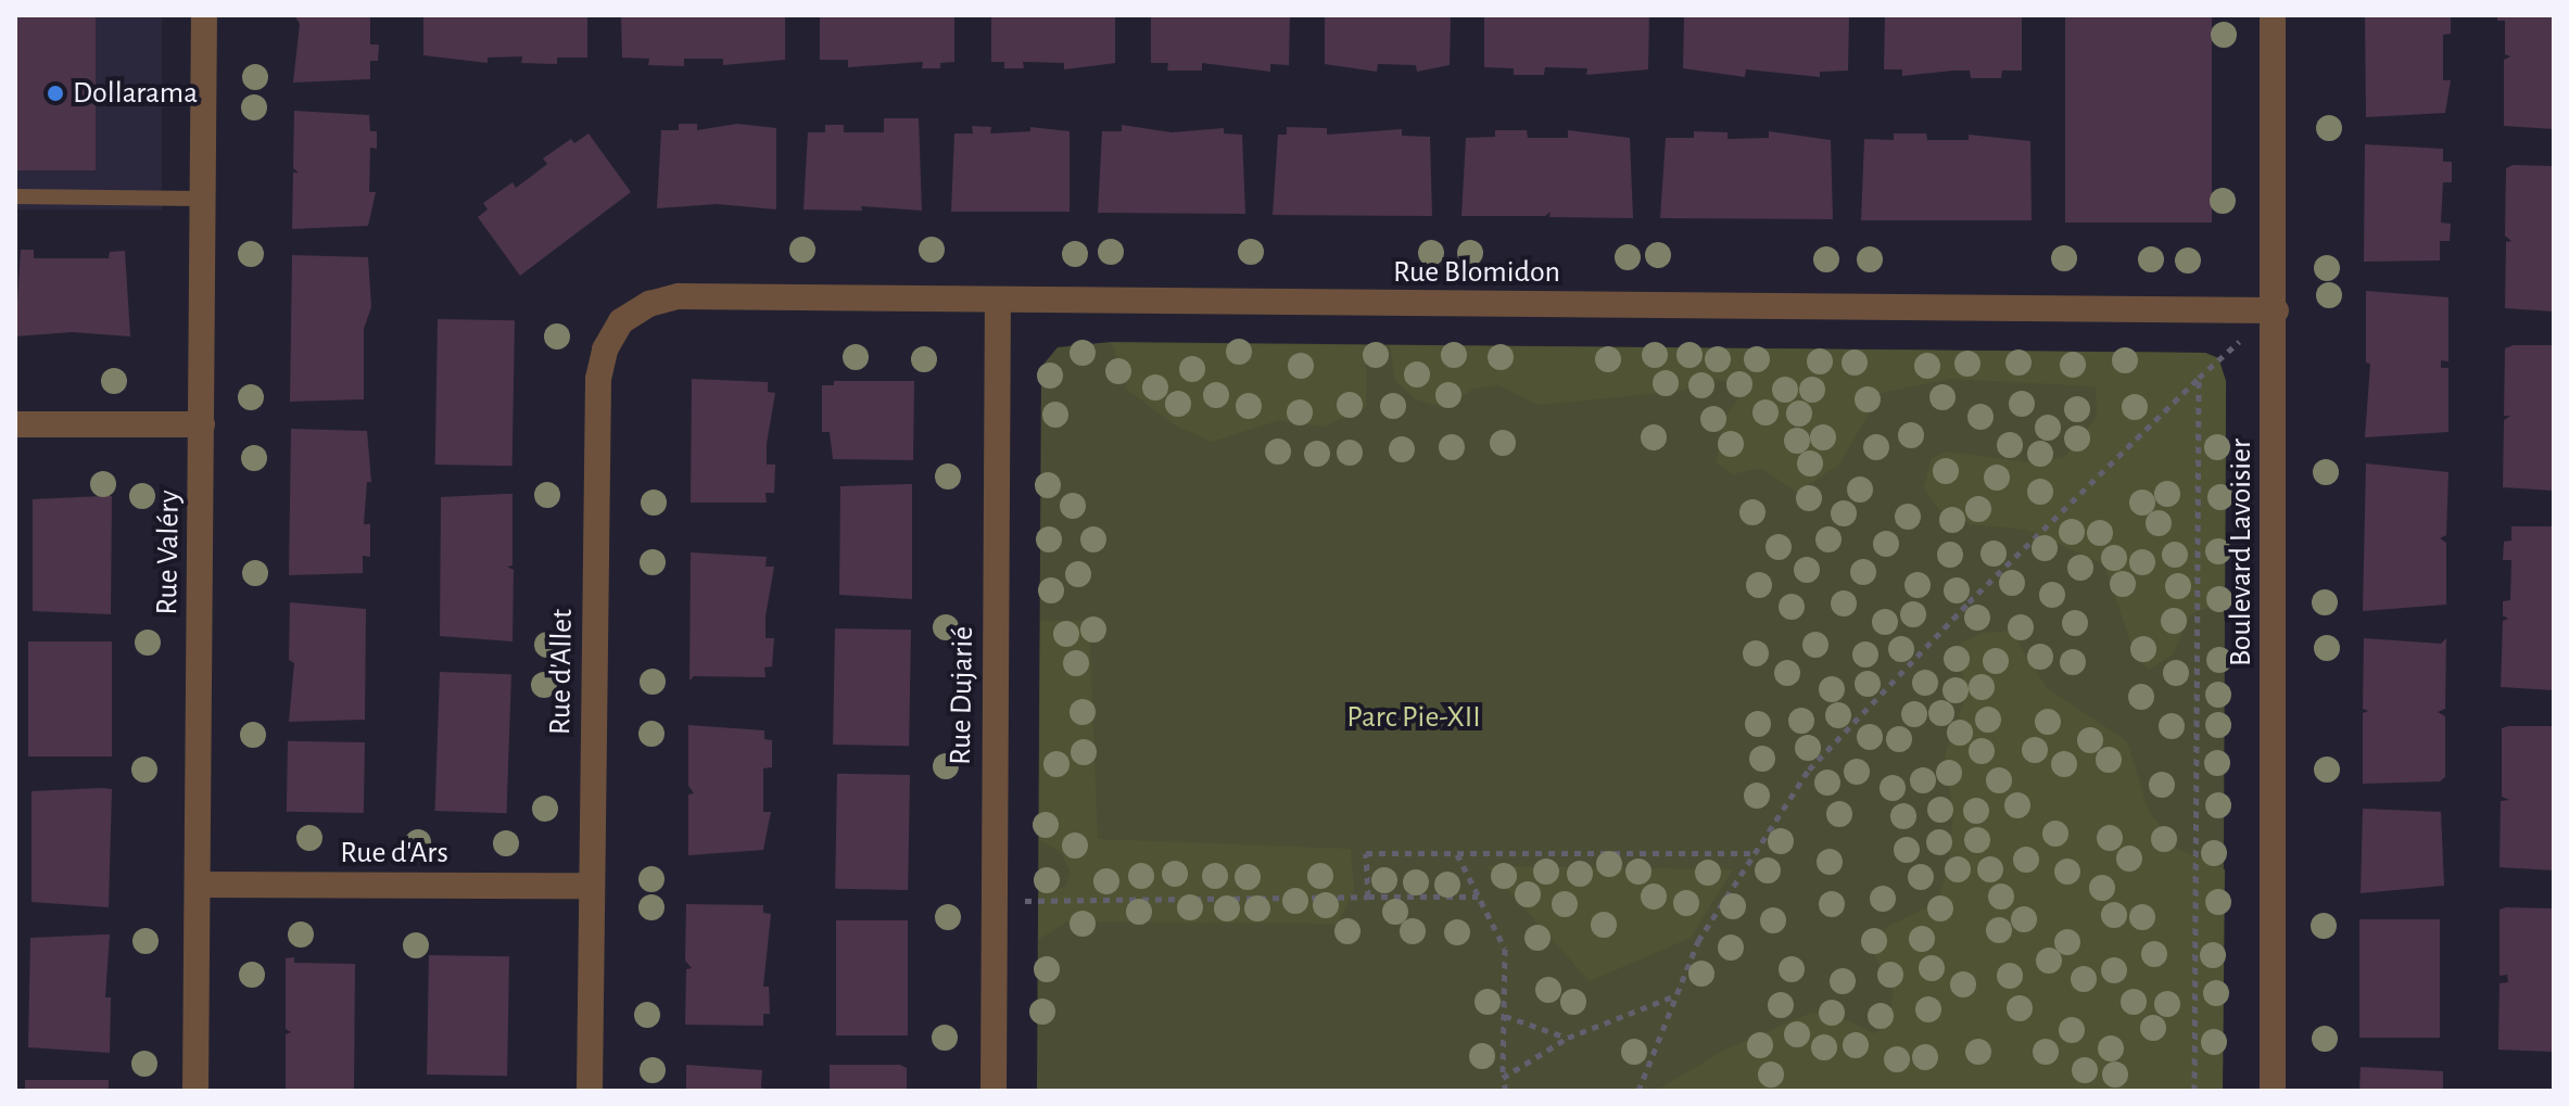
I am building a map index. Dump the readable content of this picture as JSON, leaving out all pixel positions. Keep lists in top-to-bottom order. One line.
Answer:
{"streets":{"street":["Rue Blomidon","Rue Valéry","Boulevard Lavoisier","Rue d'Allet","Rue Dujarié","Rue d'Ars"]},"crossings":[["Rue Blomidon","Boulevard Lavoisier"],["Rue Blomidon","Rue d'Allet"],["Rue Blomidon","Rue Dujarié"],["Rue Valéry","Rue d'Ars"],["Rue d'Allet","Rue d'Ars"]],"parks":["Parc Pie-XII"],"places":["Dollarama"]}
